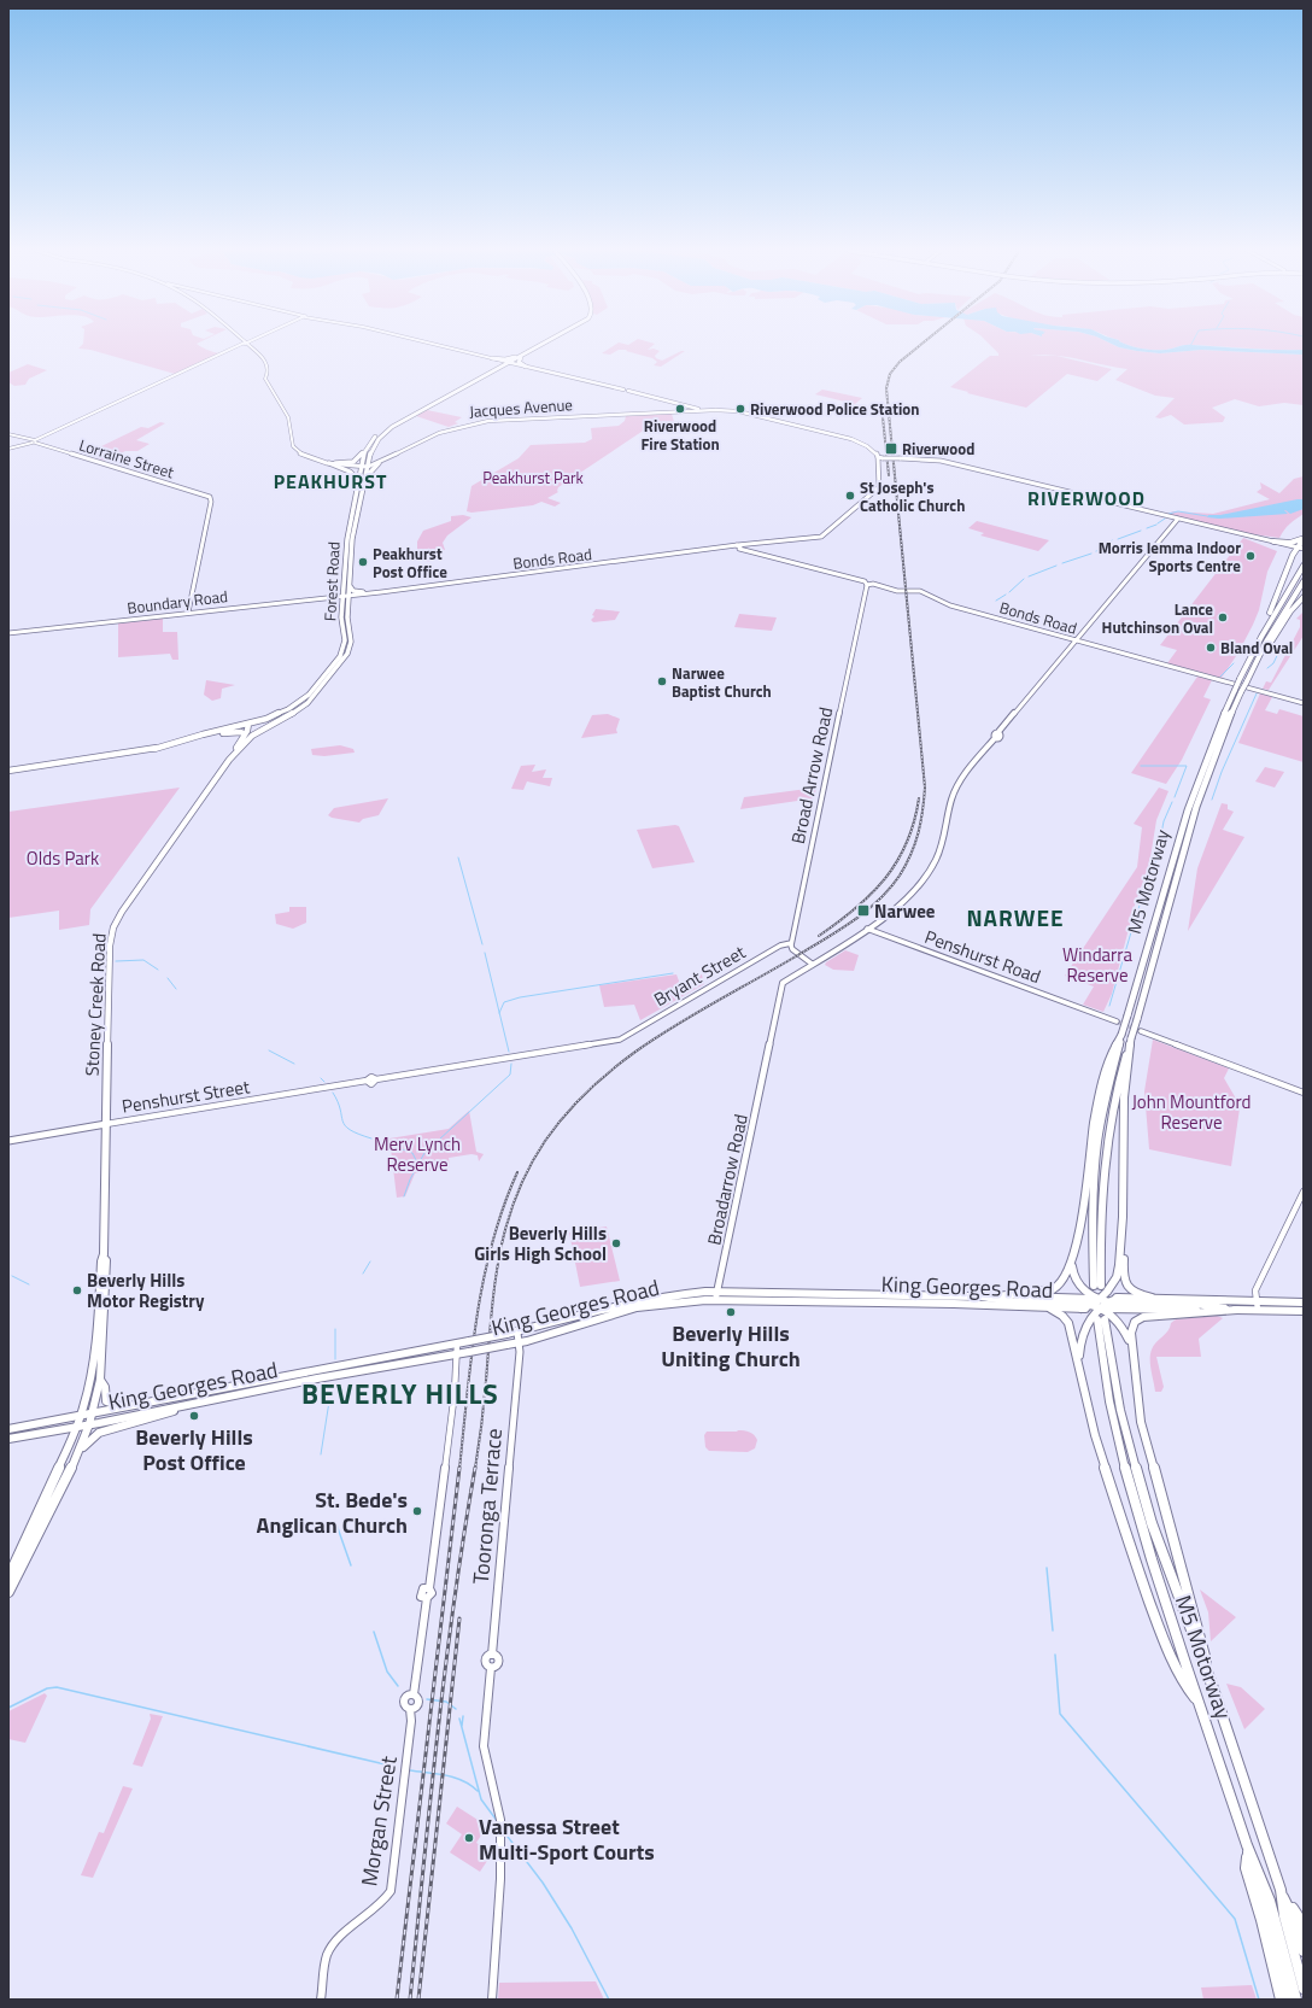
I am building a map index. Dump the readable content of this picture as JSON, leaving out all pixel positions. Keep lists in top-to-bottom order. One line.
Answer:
{"streets":{"highway":["M5 Motorway"],"main road":["Jacques Avenue","Bonds Road","Forest Road","Boundary Road","Stoney Creek Road","Penshurst Street","Broadarrow Road","King Georges Road","Tooronga Terrace"],"street":["Lorraine Street","Broad Arrow Road","Penshurst Road","Bryant Street","Morgan Street"]},"crossings":[["Lorraine Street","Boundary Road"],["Bonds Road","Forest Road"],["Bonds Road","Boundary Road"],["Bonds Road","Broad Arrow Road"],["Forest Road","Boundary Road"],["Forest Road","Stoney Creek Road"],["Broad Arrow Road","Bryant Street"],["Bryant Street","Penshurst Street"],["Stoney Creek Road","Penshurst Street"],["Stoney Creek Road","King Georges Road"],["Broadarrow Road","King Georges Road"],["King Georges Road","Tooronga Terrace"],["King Georges Road","Morgan Street"]],"districts":["PEAKHURST","RIVERWOOD","NARWEE","BEVERLY HILLS"],"parks":["Peakhurst Park","Olds Park","Windarra Reserve","John Mountford Reserve","Merv Lynch Reserve"],"places":{"other":["Riverwood Fire Station","Riverwood Police Station","St Joseph's Catholic Church","Morris Iemma Indoor Sports Centre","Peakhurst Post Office","Lance Hutchinson Oval","Bland Oval","Narwee Baptist Church","Beverly Hills Girls High School","Beverly Hills Motor Registry","Beverly Hills Uniting Church","Beverly Hills Post Office","St. Bede's Anglican Church","Vanessa Street Multi-Sport Courts"],"transit":["Riverwood","Narwee"]}}
